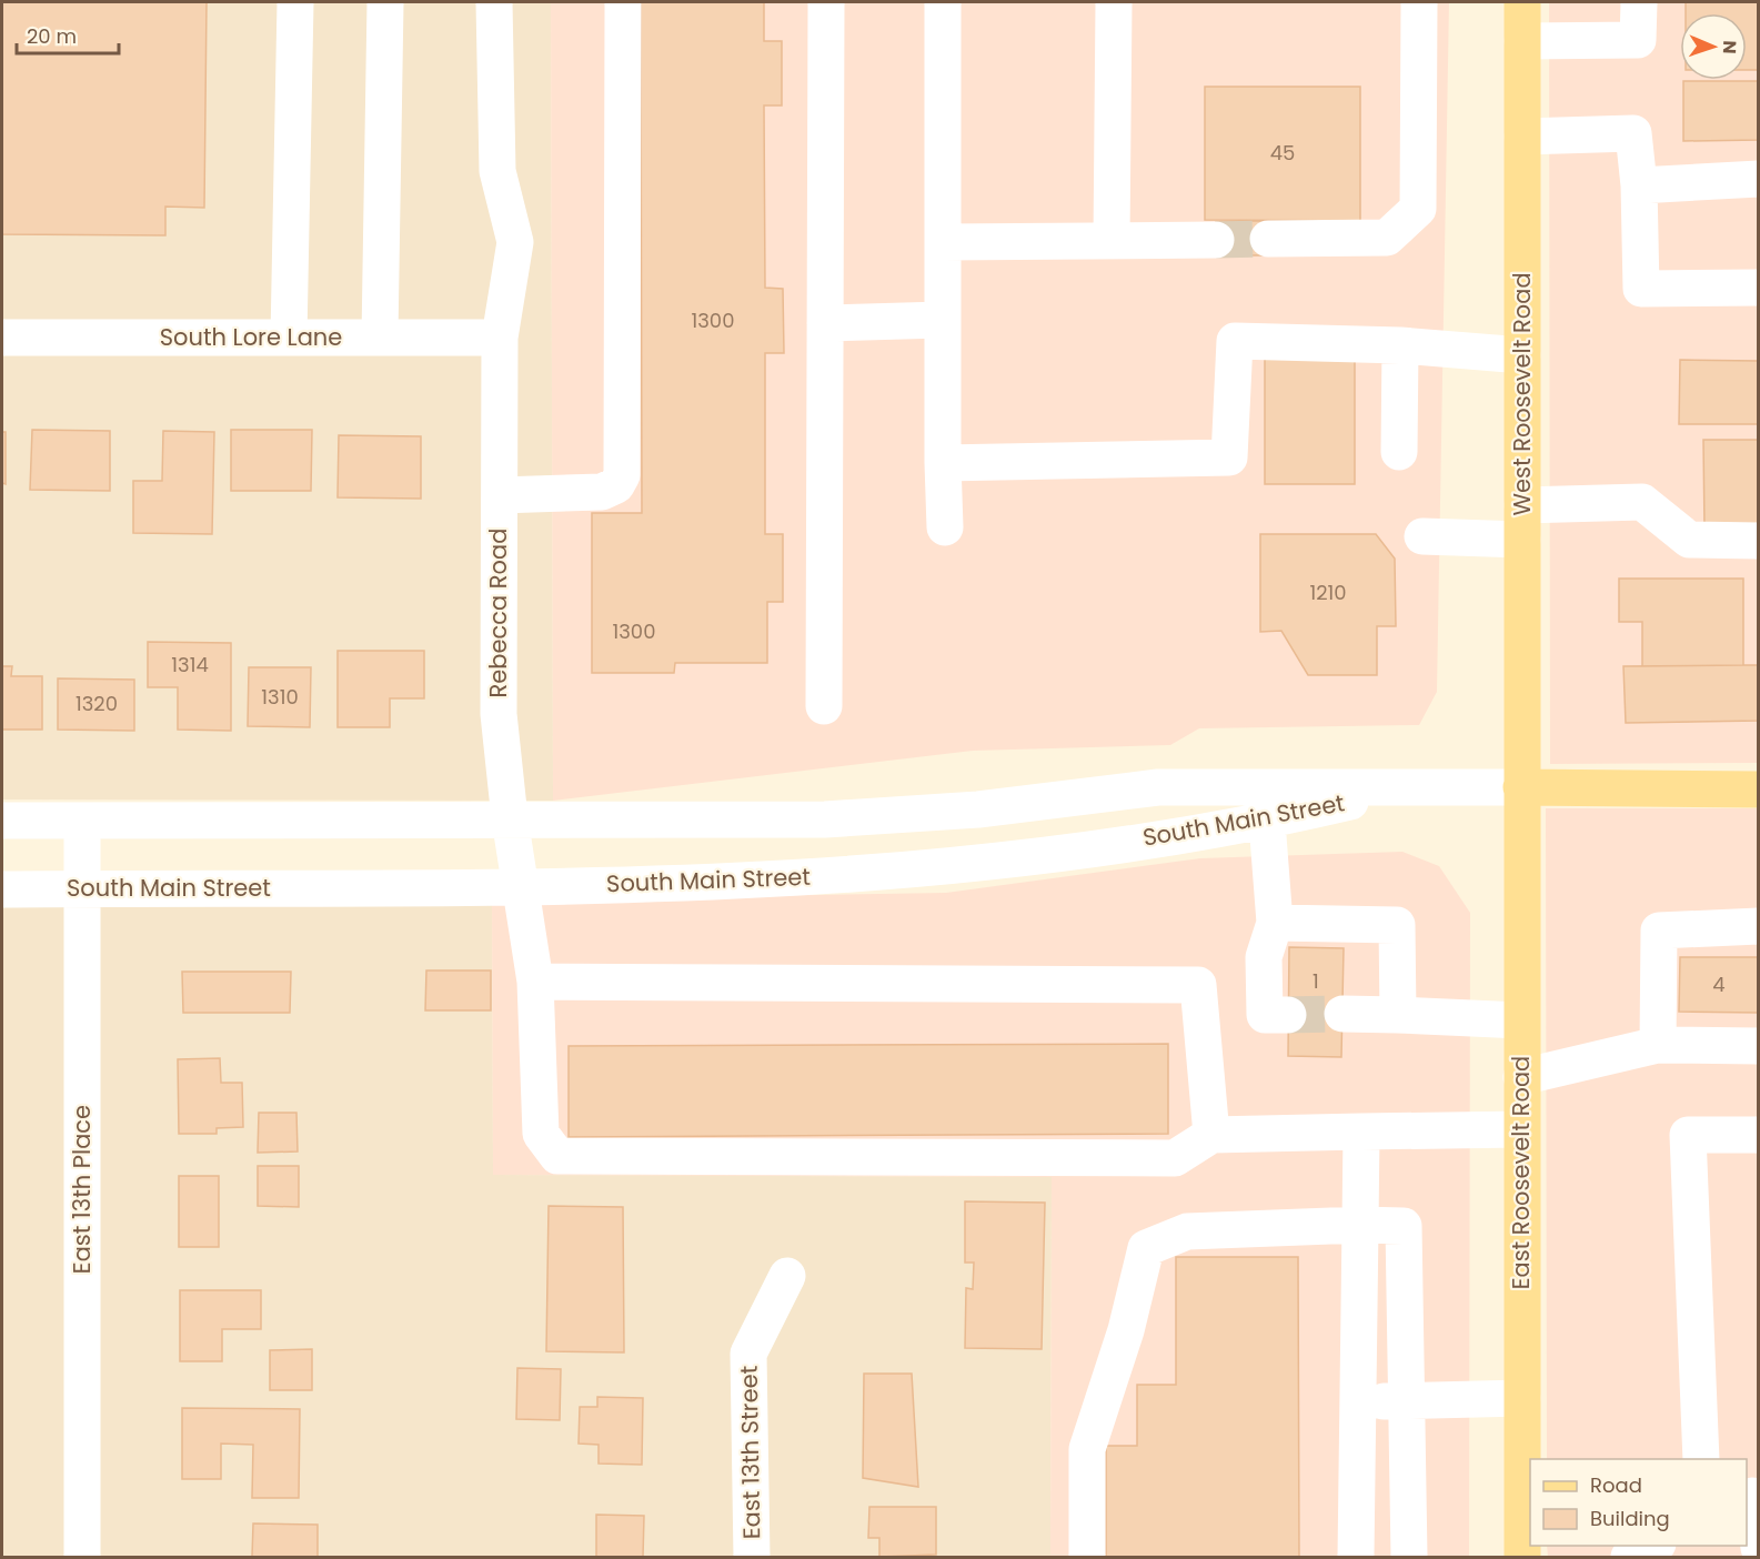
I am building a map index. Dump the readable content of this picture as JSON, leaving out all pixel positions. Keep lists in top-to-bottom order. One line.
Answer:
{"streets":{"main road":["West Roosevelt Road","South Main Street","East Roosevelt Road"],"street":["South Lore Lane","Rebecca Road","East 13th Place","East 13th Street"]},"crossings":[["South Lore Lane","Rebecca Road"],["West Roosevelt Road","South Main Street"],["West Roosevelt Road","East Roosevelt Road"],["Rebecca Road","South Main Street"],["South Main Street","East Roosevelt Road"],["South Main Street","East 13th Place"]],"house_numbers":["45","1300","1210","1300","1314","1310","1320","1","4"],"legend":["Road","Building"],"scale_bar":"20 m","north":"right"}
